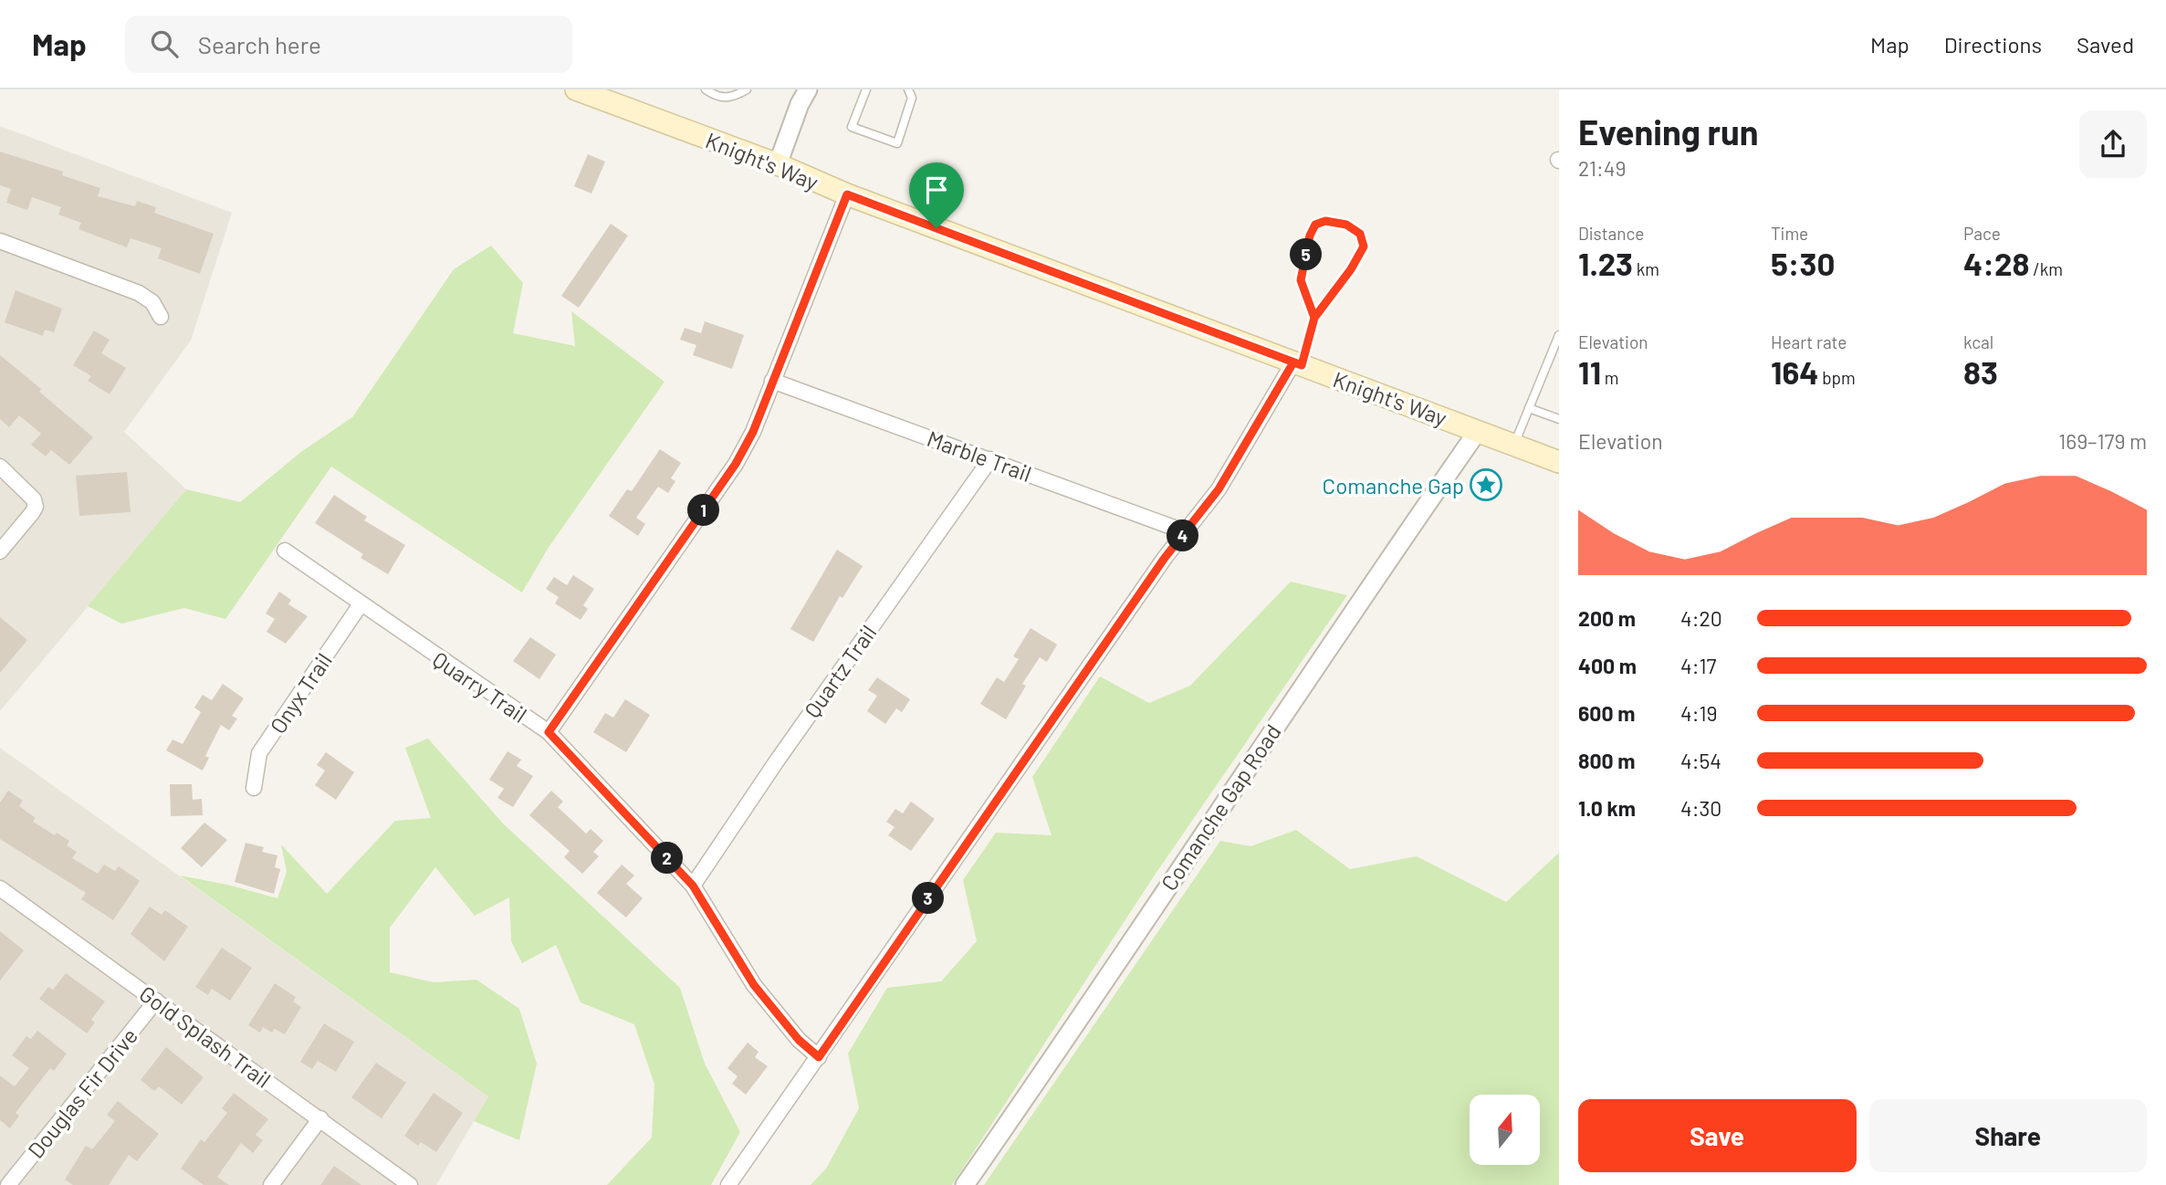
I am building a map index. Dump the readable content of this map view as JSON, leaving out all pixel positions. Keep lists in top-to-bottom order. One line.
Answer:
{"streets":{"main road":["Knight's Way"],"street":["Marble Trail","Quartz Trail","Quarry Trail","Onyx Trail","Comanche Gap Road","Gold Splash Trail","Douglas Fir Drive"]},"crossings":[["Knight's Way","Comanche Gap Road"],["Marble Trail","Quartz Trail"],["Quartz Trail","Quarry Trail"],["Quarry Trail","Onyx Trail"],["Gold Splash Trail","Douglas Fir Drive"]],"places":{"place":["Comanche Gap"]},"north":"top","page":{"header":"Map","search":"Search here","nav":["Map","Directions","Saved"],"heading":["Evening run","21:49"],"stats":[["Distance","1.23 km"],["Time","5:30"],["Pace","4:28 /km"],["Elevation","11 m"],["Heart rate","164 bpm"],["kcal","83"]],"pins":["5","1","4","2","3"],"chart":["Elevation","169–179 m"],"list":[{"name":"200 m","note":"4:20"},{"name":"400 m","note":"4:17"},{"name":"600 m","note":"4:19"},{"name":"800 m","note":"4:54"},{"name":"1.0 km","note":"4:30"}],"buttons":["Save","Share"]}}
